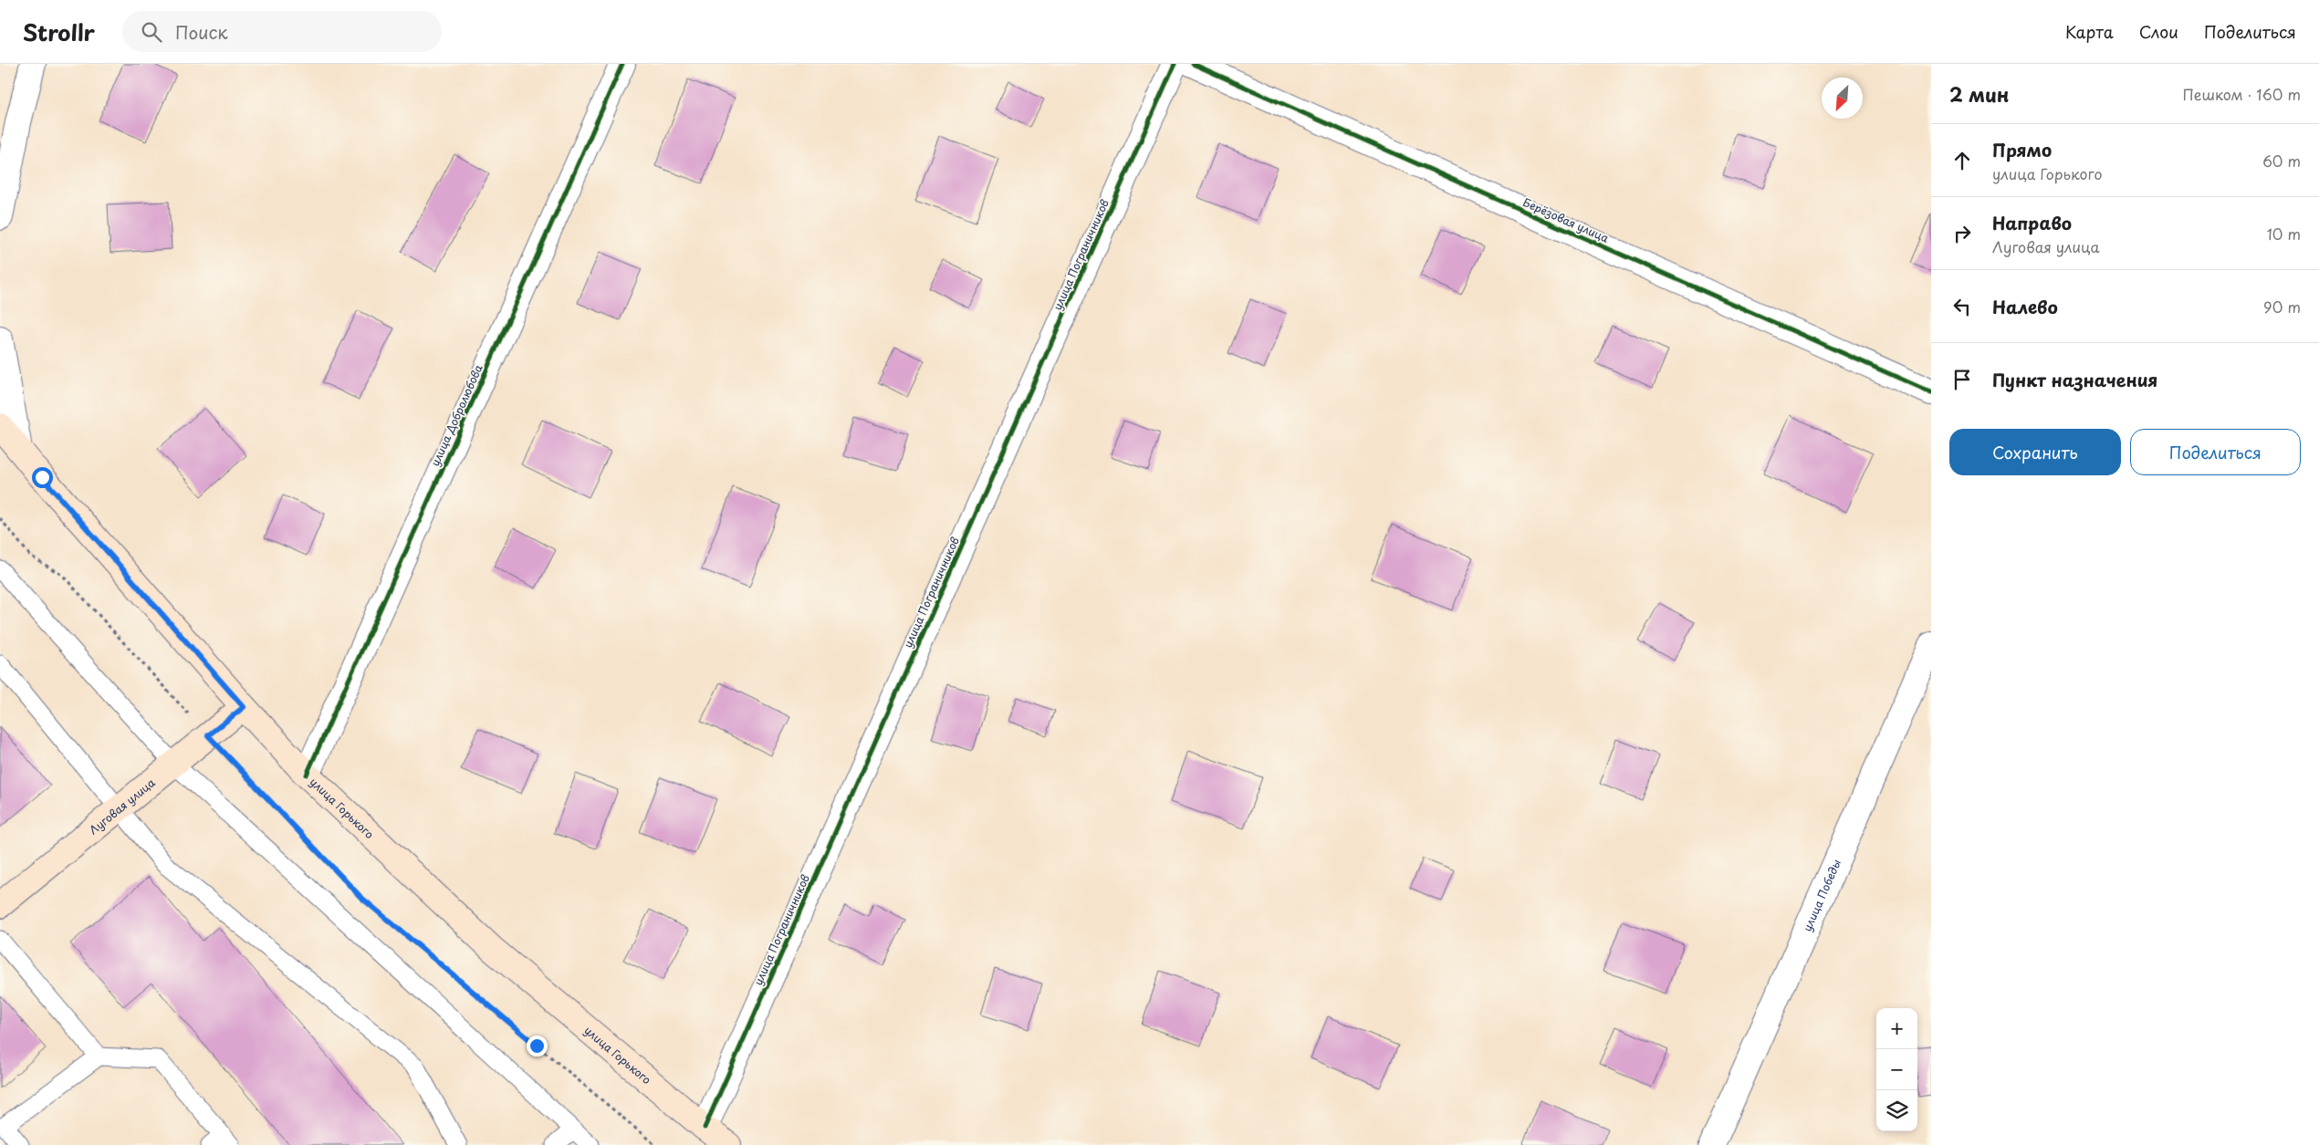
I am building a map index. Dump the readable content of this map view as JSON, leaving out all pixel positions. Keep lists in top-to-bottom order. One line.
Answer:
{"streets":{"main road":["Луговая улица","улица Горького"],"street":["Берёзовая улица","улица Пограничников","улица Добролюбова","улица Победы"]},"crossings":[["улица Пограничников","улица Горького"],["улица Добролюбова","улица Горького"],["Луговая улица","улица Горького"]],"north":"bottom left","page":{"header":"Strollr","search":"Поиск","nav":["Карта","Слои","Поделиться"],"heading":["2 мин","Пешком · 160 m"],"list":[["Прямо","улица Горького","60 m"],["Направо","Луговая улица","10 m"],["Налево","90 m"],"Пункт назначения"],"buttons":["Сохранить","Поделиться"],"map_buttons":["+","−"]}}
